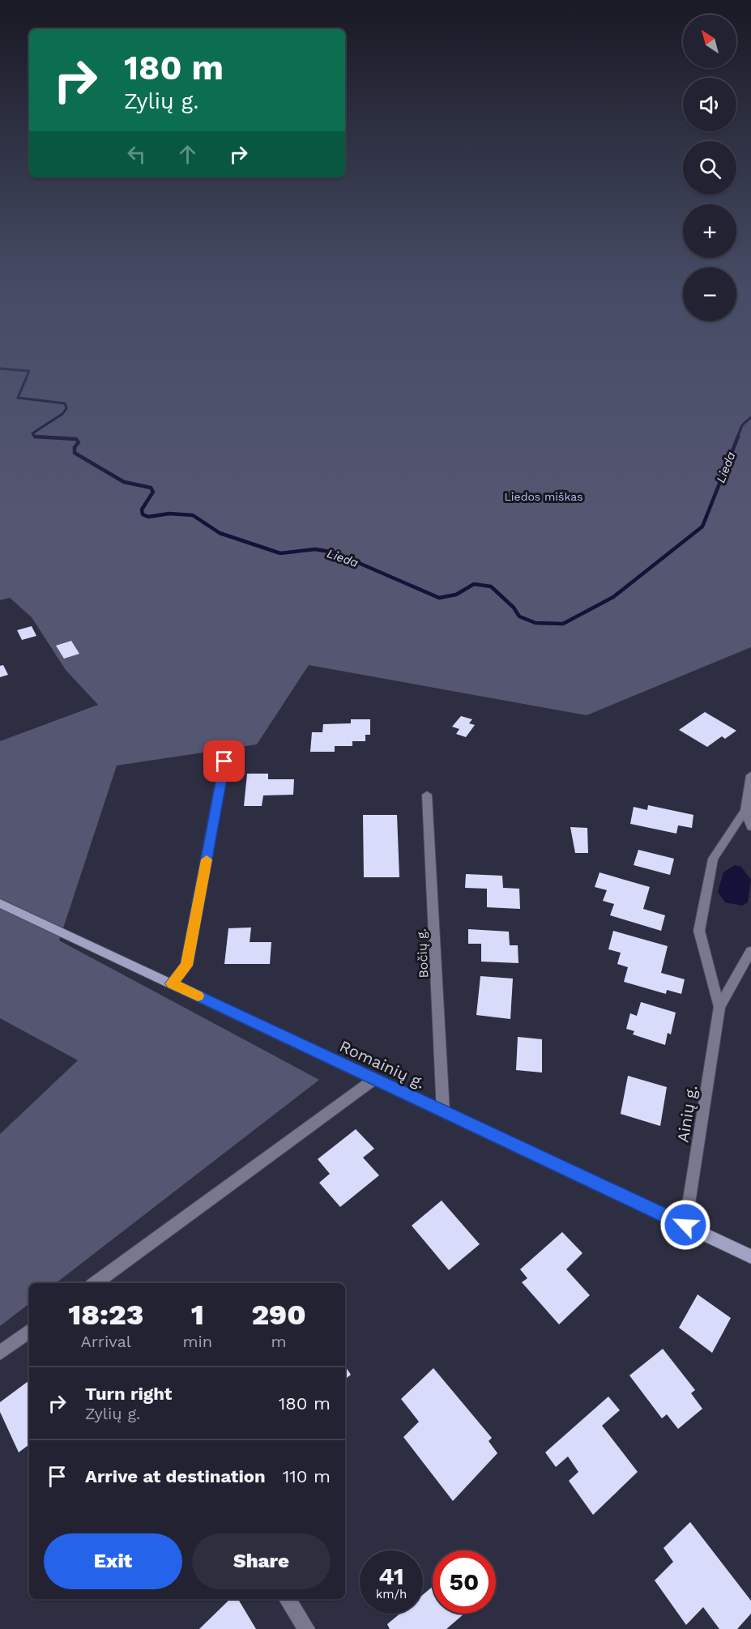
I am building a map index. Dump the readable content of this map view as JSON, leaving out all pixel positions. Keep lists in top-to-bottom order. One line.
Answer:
{"streets":{"main road":["Romainių g."],"street":["Bočių g.","Ainių g."]},"crossings":[["Bočių g.","Romainių g."],["Romainių g.","Ainių g."]],"water":["Lieda"],"parks":["Liedos miškas"],"north":"top left","page":{"map_buttons":["+","−"],"turn":["180 m","Zylių g."],"eta":["18:23","Arrival","1","min","290","m"],"list":[{"name":"Turn right","note":"Zylių g.","value":"180 m"},{"name":"Arrive at destination","value":"110 m"}],"buttons":["Exit","Share"],"speed":"41 km/h","limit":"50"}}
